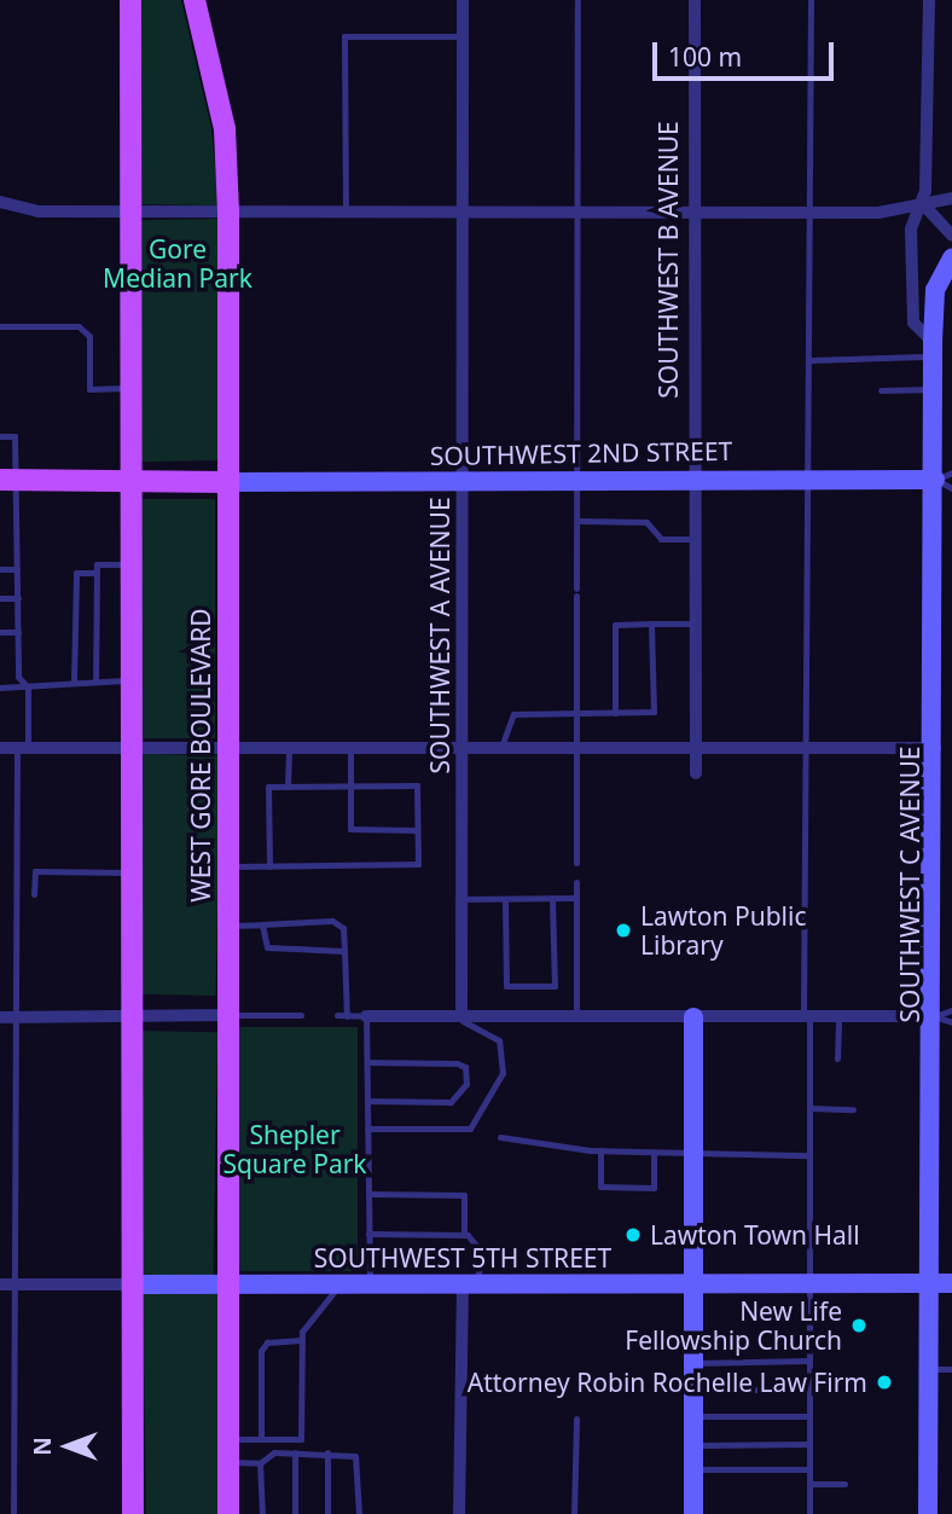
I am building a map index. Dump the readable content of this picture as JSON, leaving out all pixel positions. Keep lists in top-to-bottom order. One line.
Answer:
{"streets":{"main road":["WEST GORE BOULEVARD"],"street":["SOUTHWEST B AVENUE","SOUTHWEST 2ND STREET","SOUTHWEST A AVENUE","SOUTHWEST C AVENUE","SOUTHWEST 5TH STREET"]},"crossings":[["SOUTHWEST B AVENUE","SOUTHWEST 2ND STREET"],["SOUTHWEST 2ND STREET","SOUTHWEST A AVENUE"],["SOUTHWEST 2ND STREET","WEST GORE BOULEVARD"],["SOUTHWEST 2ND STREET","SOUTHWEST C AVENUE"],["WEST GORE BOULEVARD","SOUTHWEST 5TH STREET"],["SOUTHWEST C AVENUE","SOUTHWEST 5TH STREET"]],"parks":["Gore Median Park","Shepler Square Park"],"places":["Lawton Public Library","Lawton Town Hall","New Life Fellowship Church","Attorney Robin Rochelle Law Firm"],"scale_bar":"100 m","north":"left"}
